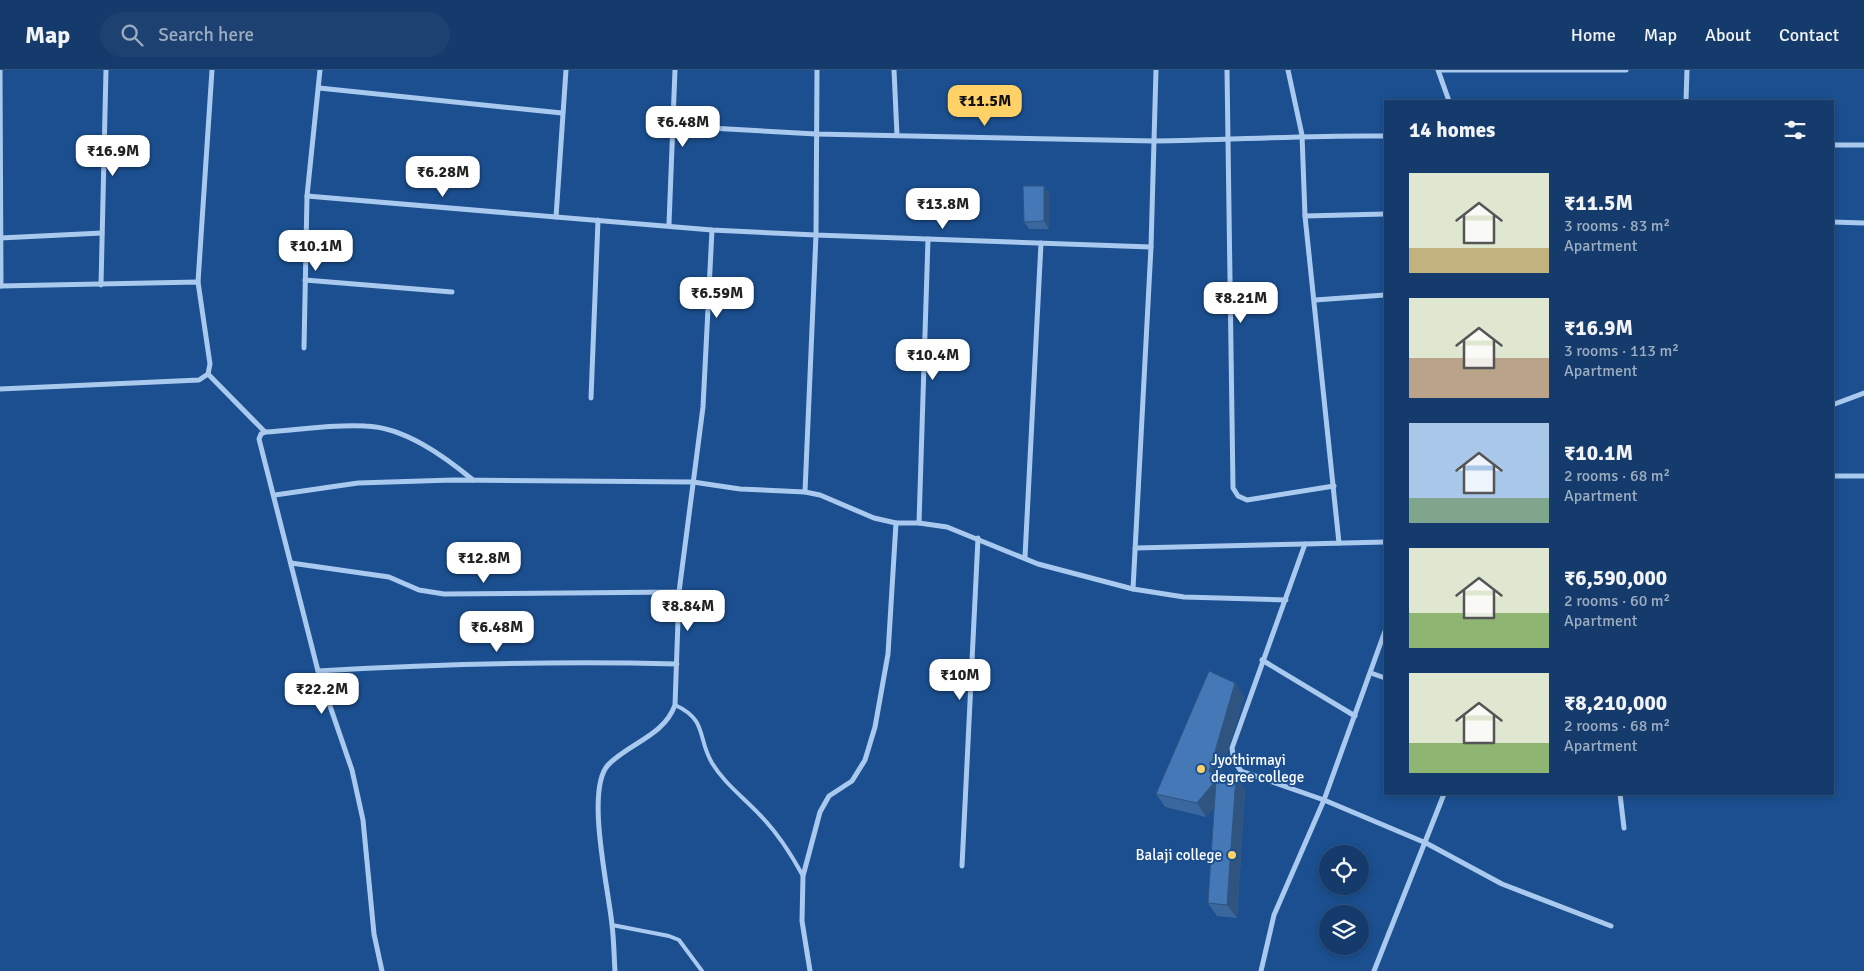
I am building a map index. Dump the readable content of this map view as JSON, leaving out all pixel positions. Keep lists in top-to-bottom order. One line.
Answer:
{"places":["Jyothirmayi degree college","Balaji college"],"page":{"header":"Map","search":"Search here","nav":["Home","Map","About","Contact"],"price":["₹11.5M","₹6.48M","₹16.9M","₹6.28M","₹13.8M","₹10.1M","₹6.59M","₹8.21M","₹10.4M","₹12.8M","₹8.84M","₹6.48M","₹10M","₹22.2M"],"heading":"14 homes","list":[{"name":"₹11.5M","note":"3 rooms · 83 m² · Apartment"},{"name":"₹16.9M","note":"3 rooms · 113 m² · Apartment"},{"name":"₹10.1M","note":"2 rooms · 68 m² · Apartment"},{"name":"₹6,590,000","note":"2 rooms · 60 m² · Apartment"},{"name":"₹8,210,000","note":"2 rooms · 68 m² · Apartment"}]}}
